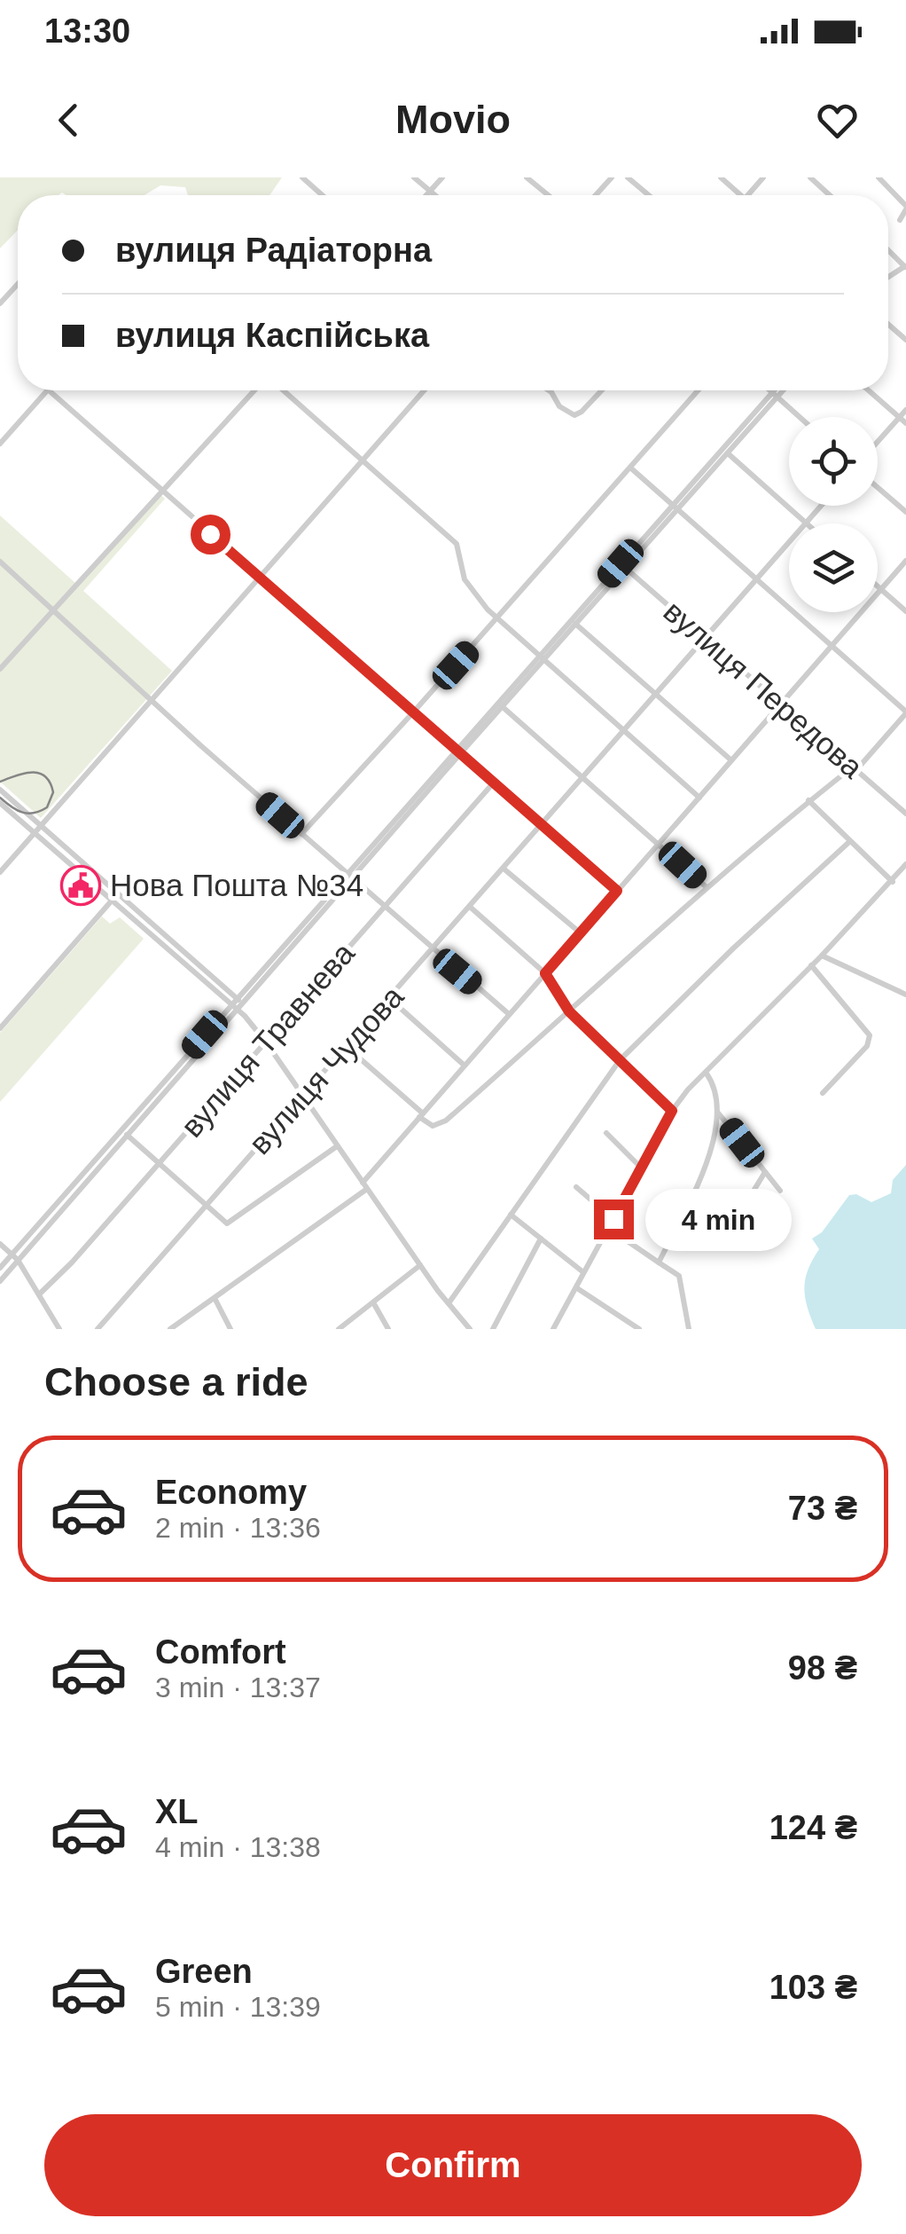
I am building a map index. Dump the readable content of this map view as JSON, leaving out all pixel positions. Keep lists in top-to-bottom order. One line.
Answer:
{"streets":{"street":["вулиця Передова","вулиця Травнева","вулиця Чудова"]},"crossings":[["вулиця Передова","вулиця Чудова"]],"places":{"public building":["Нова Пошта №34"]},"page":{"status":"13:30","header":"Movio","banner":["вулиця Радіаторна","вулиця Каспійська"],"bubble":"4 min","heading":"Choose a ride","list":[{"name":"Economy","note":"2 min · 13:36","value":"73 ₴"},{"name":"Comfort","note":"3 min · 13:37","value":"98 ₴"},{"name":"XL","note":"4 min · 13:38","value":"124 ₴"},{"name":"Green","note":"5 min · 13:39","value":"103 ₴"}],"buttons":"Confirm"}}
